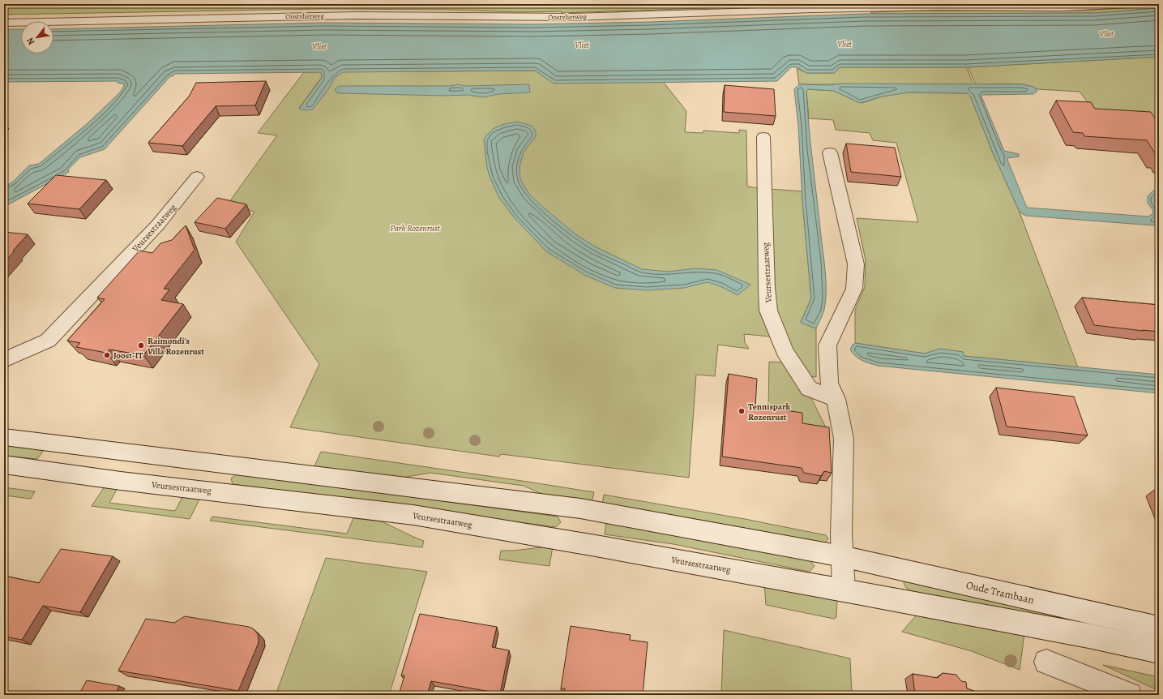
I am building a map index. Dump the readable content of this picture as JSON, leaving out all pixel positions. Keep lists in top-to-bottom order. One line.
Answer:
{"streets":{"street":["Oostvlietweg","Veursestraatweg","Oude Trambaan"]},"water":["Vliet"],"parks":["Park Rozenrust"],"places":["Raimondi's Villa Rozenrust","Joost-IT","Tennispark Rozenrust"],"north":"bottom left"}
